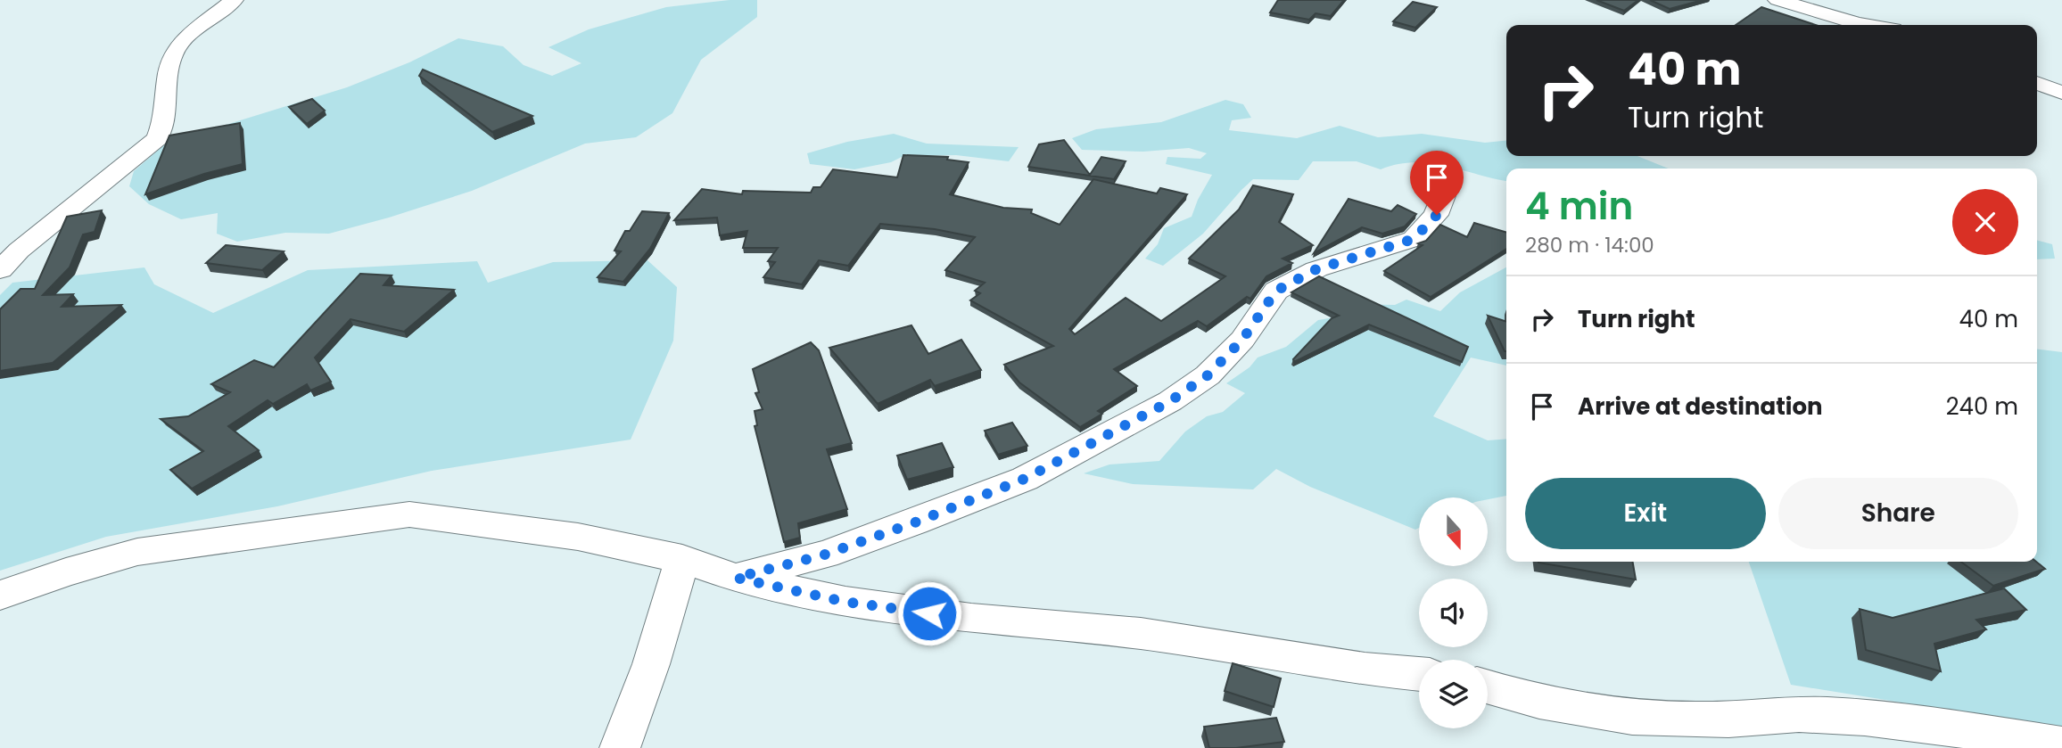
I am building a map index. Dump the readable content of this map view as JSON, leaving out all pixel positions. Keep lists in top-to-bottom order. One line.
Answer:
{"north":"bottom","page":{"turn":["40 m","Turn right"],"heading":["4 min","280 m · 14:00"],"list":[{"name":"Turn right","value":"40 m"},{"name":"Arrive at destination","value":"240 m"}],"buttons":["Exit","Share"]}}
